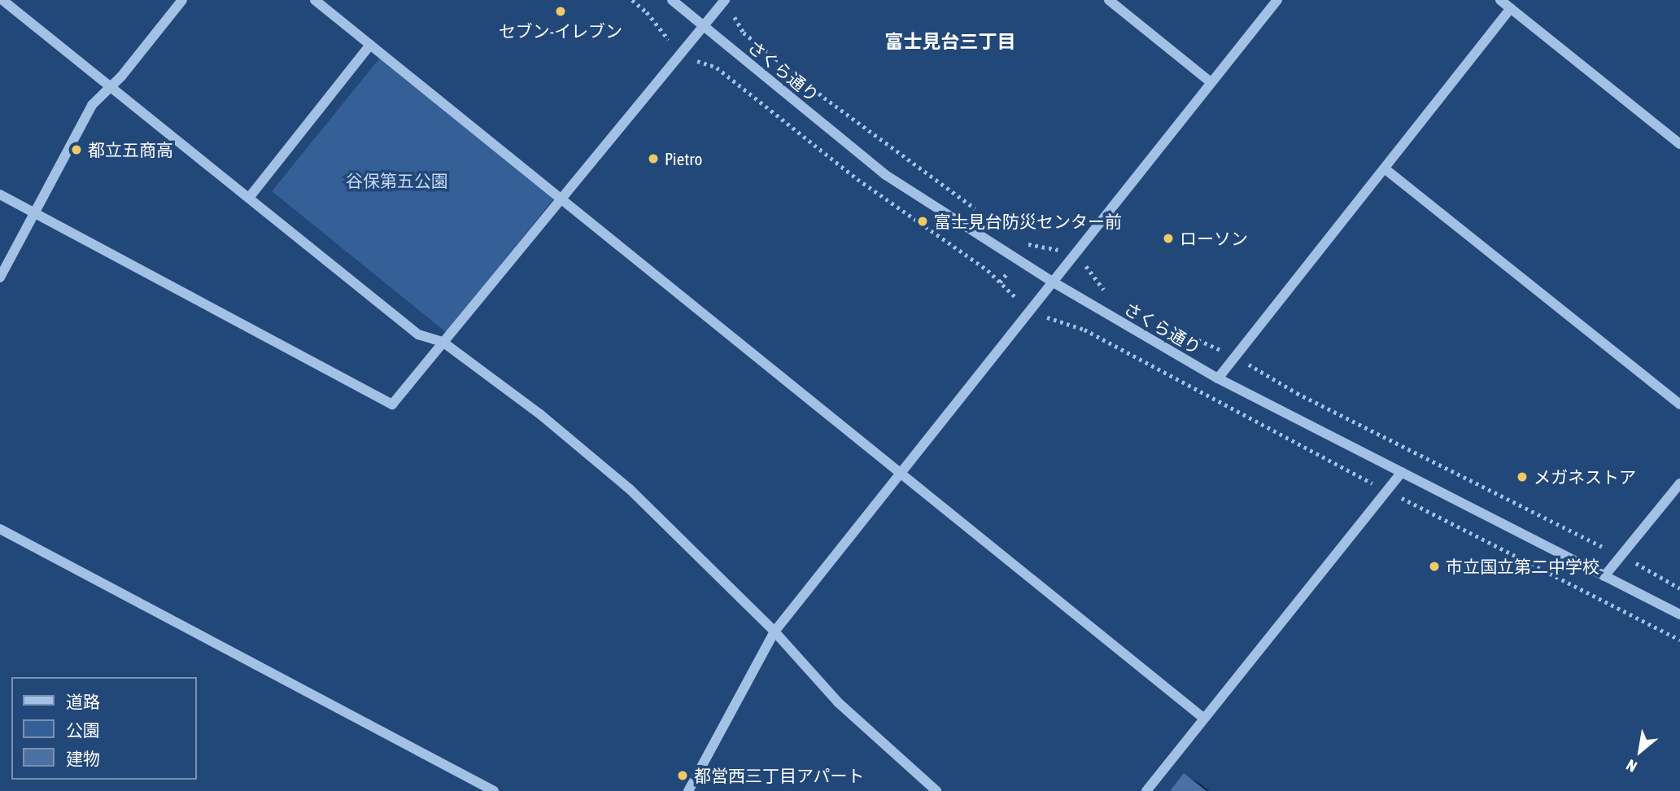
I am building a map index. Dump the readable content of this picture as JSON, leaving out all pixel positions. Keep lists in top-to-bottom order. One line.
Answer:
{"streets":{"street":["さくら通り"]},"districts":["富士見台三丁目"],"parks":["谷保第五公園"],"places":["セブン-イレブン","都立五商高","Pietro","富士見台防災センター前","ローソン","メガネストア","市立国立第二中学校","都営西三丁目アパート"],"legend":["道路","公園","建物"],"north":"bottom left"}
